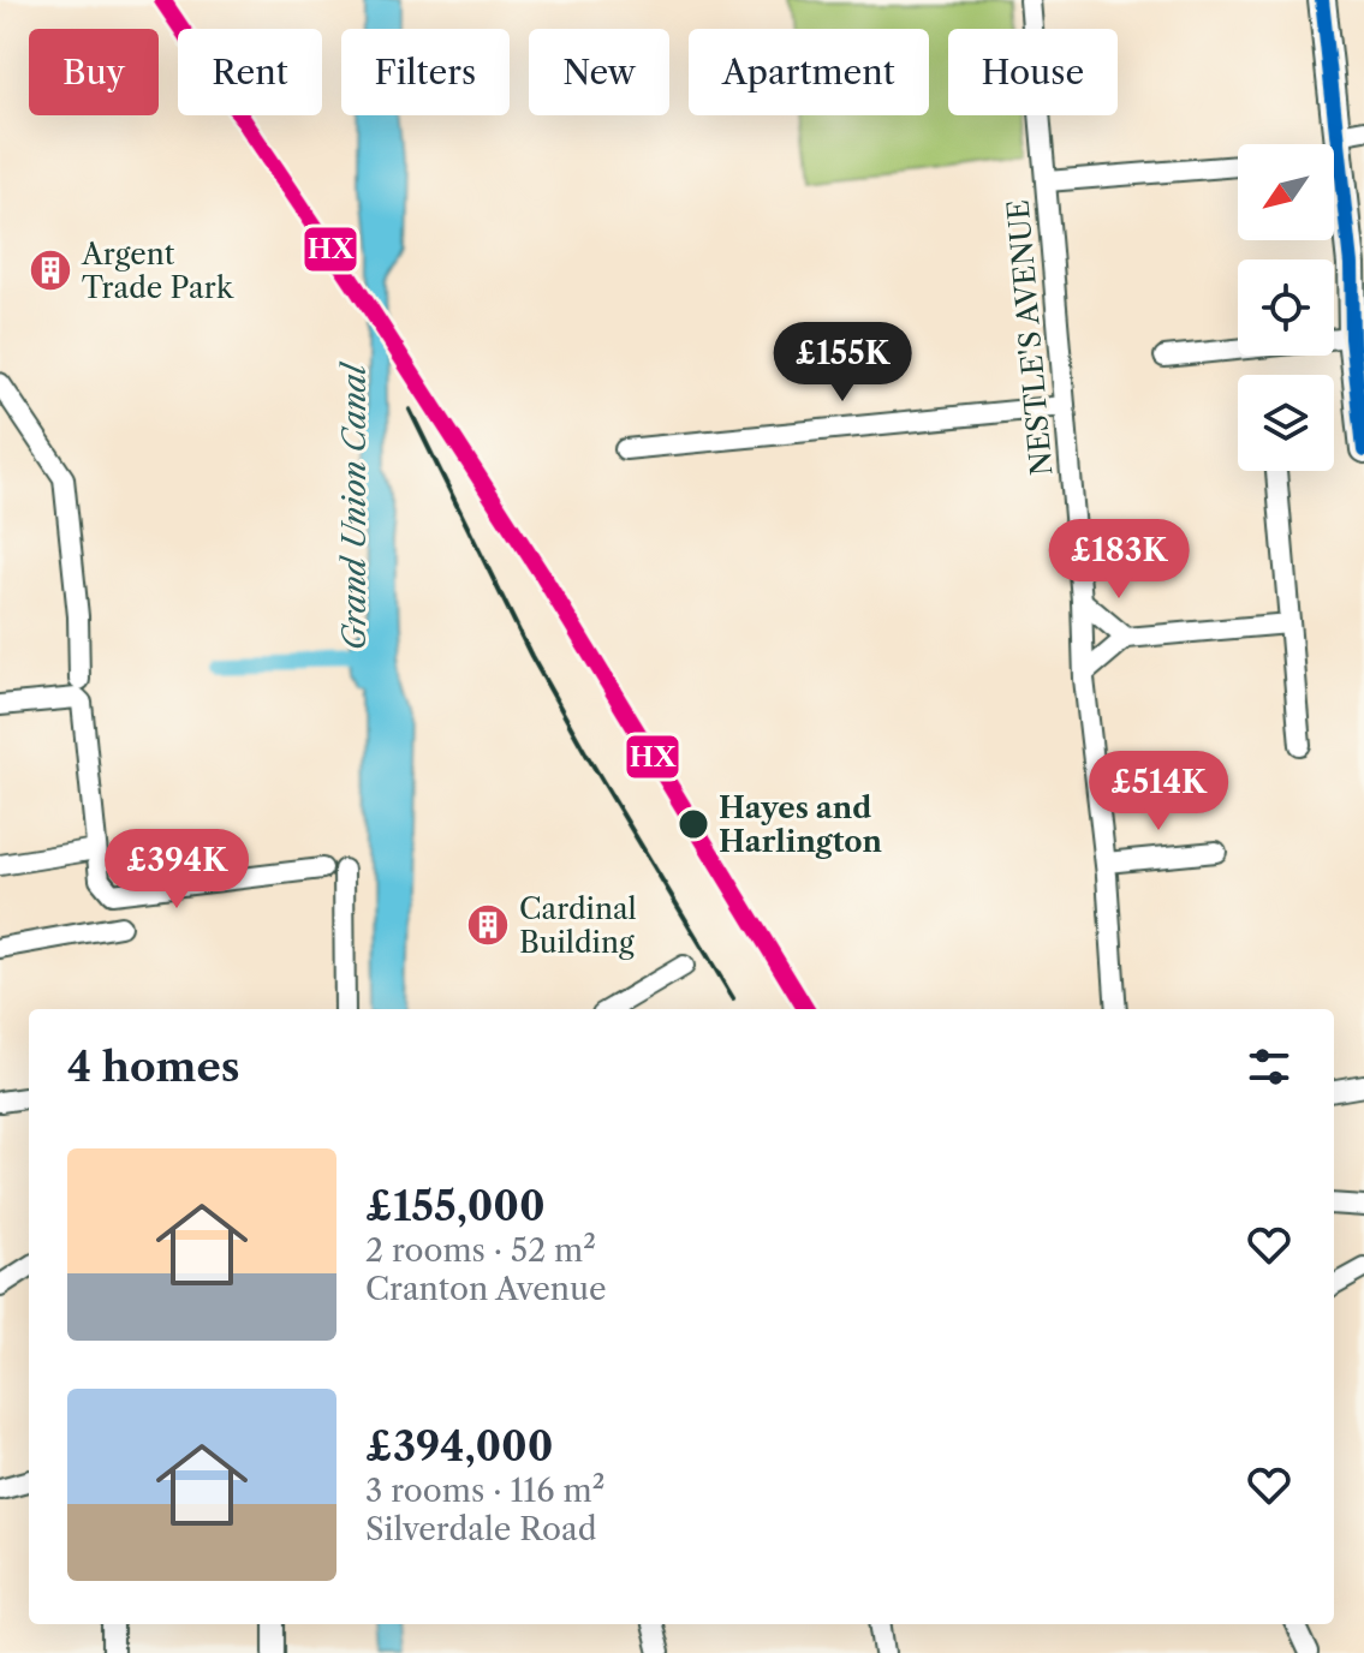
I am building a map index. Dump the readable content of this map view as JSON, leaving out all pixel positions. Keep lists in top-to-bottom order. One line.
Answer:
{"streets":{"street":["NESTLE'S AVENUE"]},"water":["Grand Union Canal"],"places":{"building":["Argent Trade Park","Cardinal Building"],"other":["Hayes and Harlington"]},"lines":["transit line HX"],"north":"bottom left","page":{"chip":["Buy","Rent","Filters","New","Apartment","House"],"price":["£155K","£183K","£514K","£394K"],"heading":"4 homes","list":[{"name":"£155,000","note":"2 rooms · 52 m² · Cranton Avenue"},{"name":"£394,000","note":"3 rooms · 116 m² · Silverdale Road"}]}}
